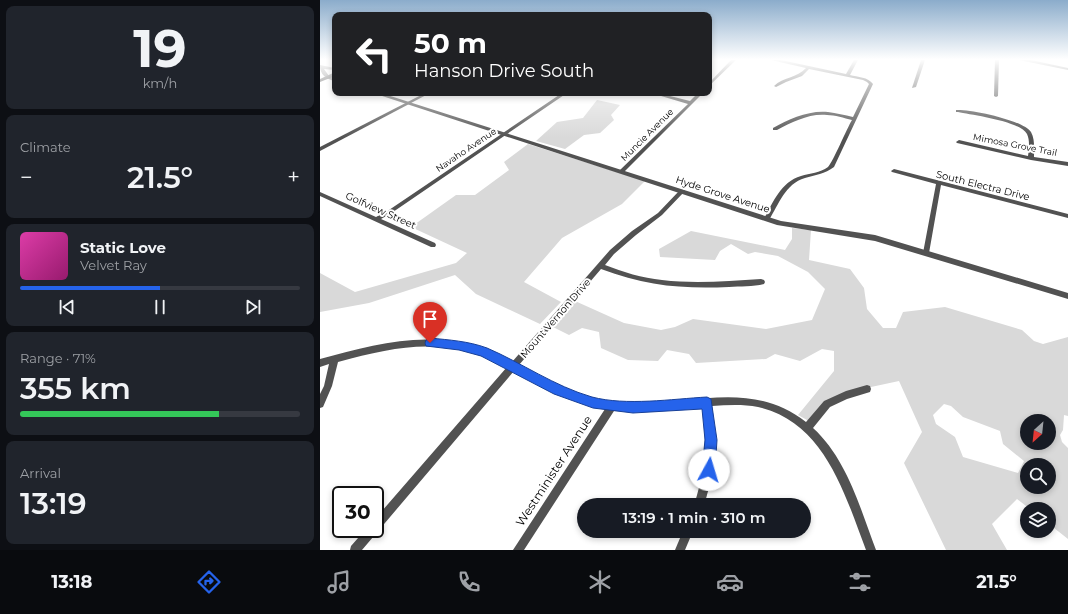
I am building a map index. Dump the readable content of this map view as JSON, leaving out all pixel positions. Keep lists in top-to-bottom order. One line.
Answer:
{"streets":{"street":["Muncie Avenue","Mimosa Grove Trail","Navaho Avenue","South Electra Drive","Hyde Grove Avenue","Golfview Street","Mount Vernon Drive","Westminister Avenue"]},"crossings":[["Muncie Avenue","Hyde Grove Avenue"],["Navaho Avenue","Hyde Grove Avenue"],["Navaho Avenue","Golfview Street"],["Hyde Grove Avenue","Mount Vernon Drive"]],"north":"bottom left","page":{"tile":[["19","km/h"],"Climate",["Range · 71%","355 km"],["Arrival","13:19"]],"turn":["50 m","Hanson Drive South"],"heat":["−","21.5°","+"],"song":["Static Love","Velvet Ray"],"limit":"30","trip":"13:19 · 1 min · 310 m","tabs":["13:18","21.5°"]}}
